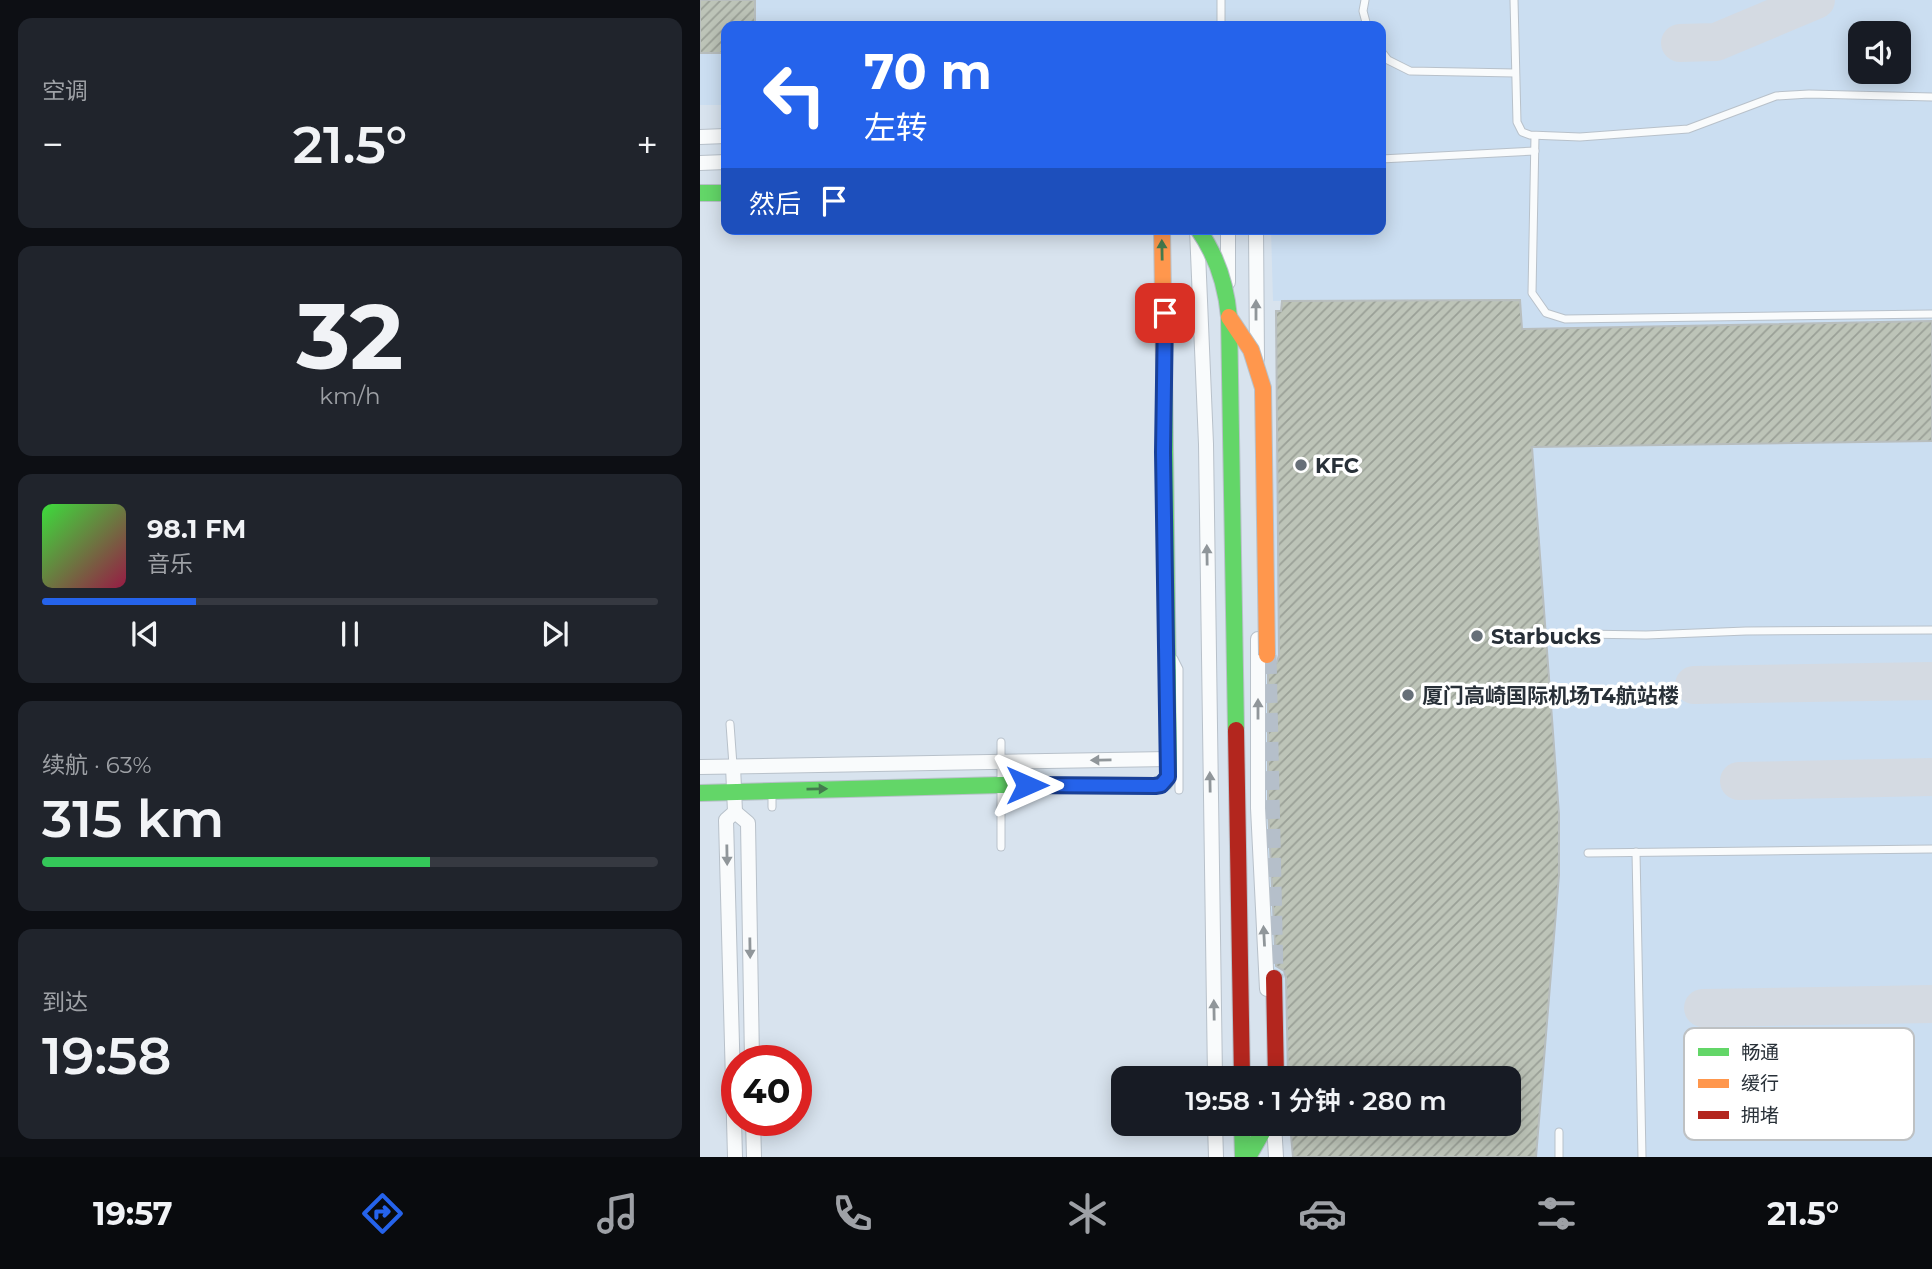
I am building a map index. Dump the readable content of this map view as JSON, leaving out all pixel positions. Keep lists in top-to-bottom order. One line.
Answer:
{"places":["KFC","Starbucks","厦门高崎国际机场T4航站楼"],"legend":["畅通","缓行","拥堵"],"page":{"tile":["空调",["32","km/h"],["续航 · 63%","315 km"],["到达","19:58"]],"turn":["70 m","左转"],"heat":["−","21.5°","+"],"then":"然后","song":["98.1 FM","音乐"],"limit":"40","trip":"19:58 · 1 分钟 · 280 m","tabs":["19:57","21.5°"]}}
